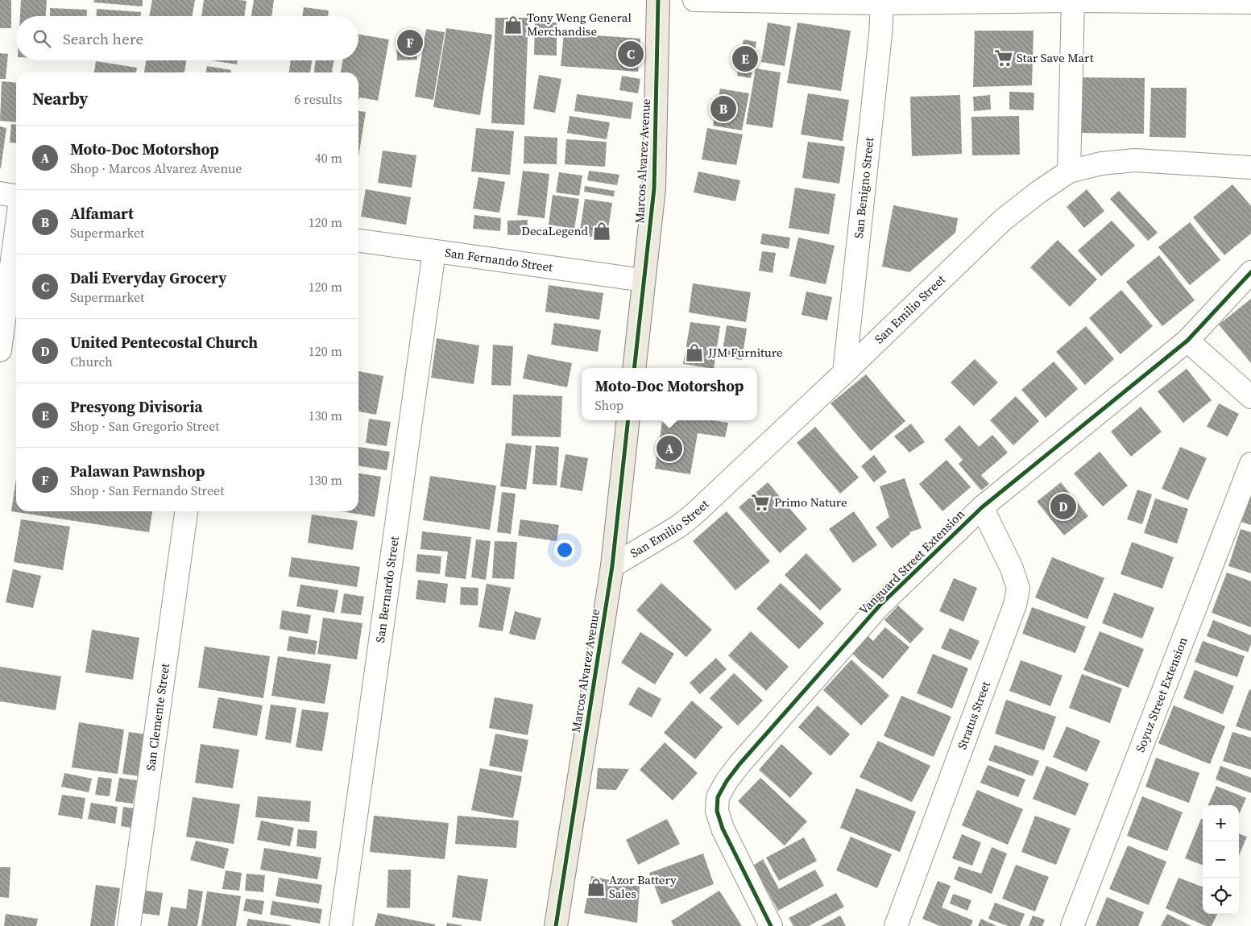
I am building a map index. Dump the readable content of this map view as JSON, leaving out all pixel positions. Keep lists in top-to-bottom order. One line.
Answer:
{"streets":{"main road":["Marcos Alvarez Avenue"],"street":["San Benigno Street","San Fernando Street","San Emilio Street","Vanguard Street Extension","San Bernardo Street","Soyuz Street Extension","Stratus Street","San Clemente Street"]},"crossings":[["Marcos Alvarez Avenue","San Fernando Street"],["Marcos Alvarez Avenue","San Emilio Street"],["San Benigno Street","San Emilio Street"],["San Fernando Street","San Bernardo Street"],["Vanguard Street Extension","Stratus Street"]],"places":{"shop":["Tony Weng General Merchandise","DecaLegend","JJM Furniture","Azor Battery Sales"],"supermarket":["Star Save Mart","Primo Nature"]},"page":{"search":"Search here","pins":["F","C","E","B","A","D"],"heading":["Nearby","6 results"],"list":[{"mark":"A","name":"Moto-Doc Motorshop","note":"Shop · Marcos Alvarez Avenue","value":"40 m"},{"mark":"B","name":"Alfamart","note":"Supermarket","value":"120 m"},{"mark":"C","name":"Dali Everyday Grocery","note":"Supermarket","value":"120 m"},{"mark":"D","name":"United Pentecostal Church","note":"Church","value":"120 m"},{"mark":"E","name":"Presyong Divisoria","note":"Shop · San Gregorio Street","value":"130 m"},{"mark":"F","name":"Palawan Pawnshop","note":"Shop · San Fernando Street","value":"130 m"}],"popup":["Moto-Doc Motorshop","Shop"],"map_buttons":["+","−"]}}
